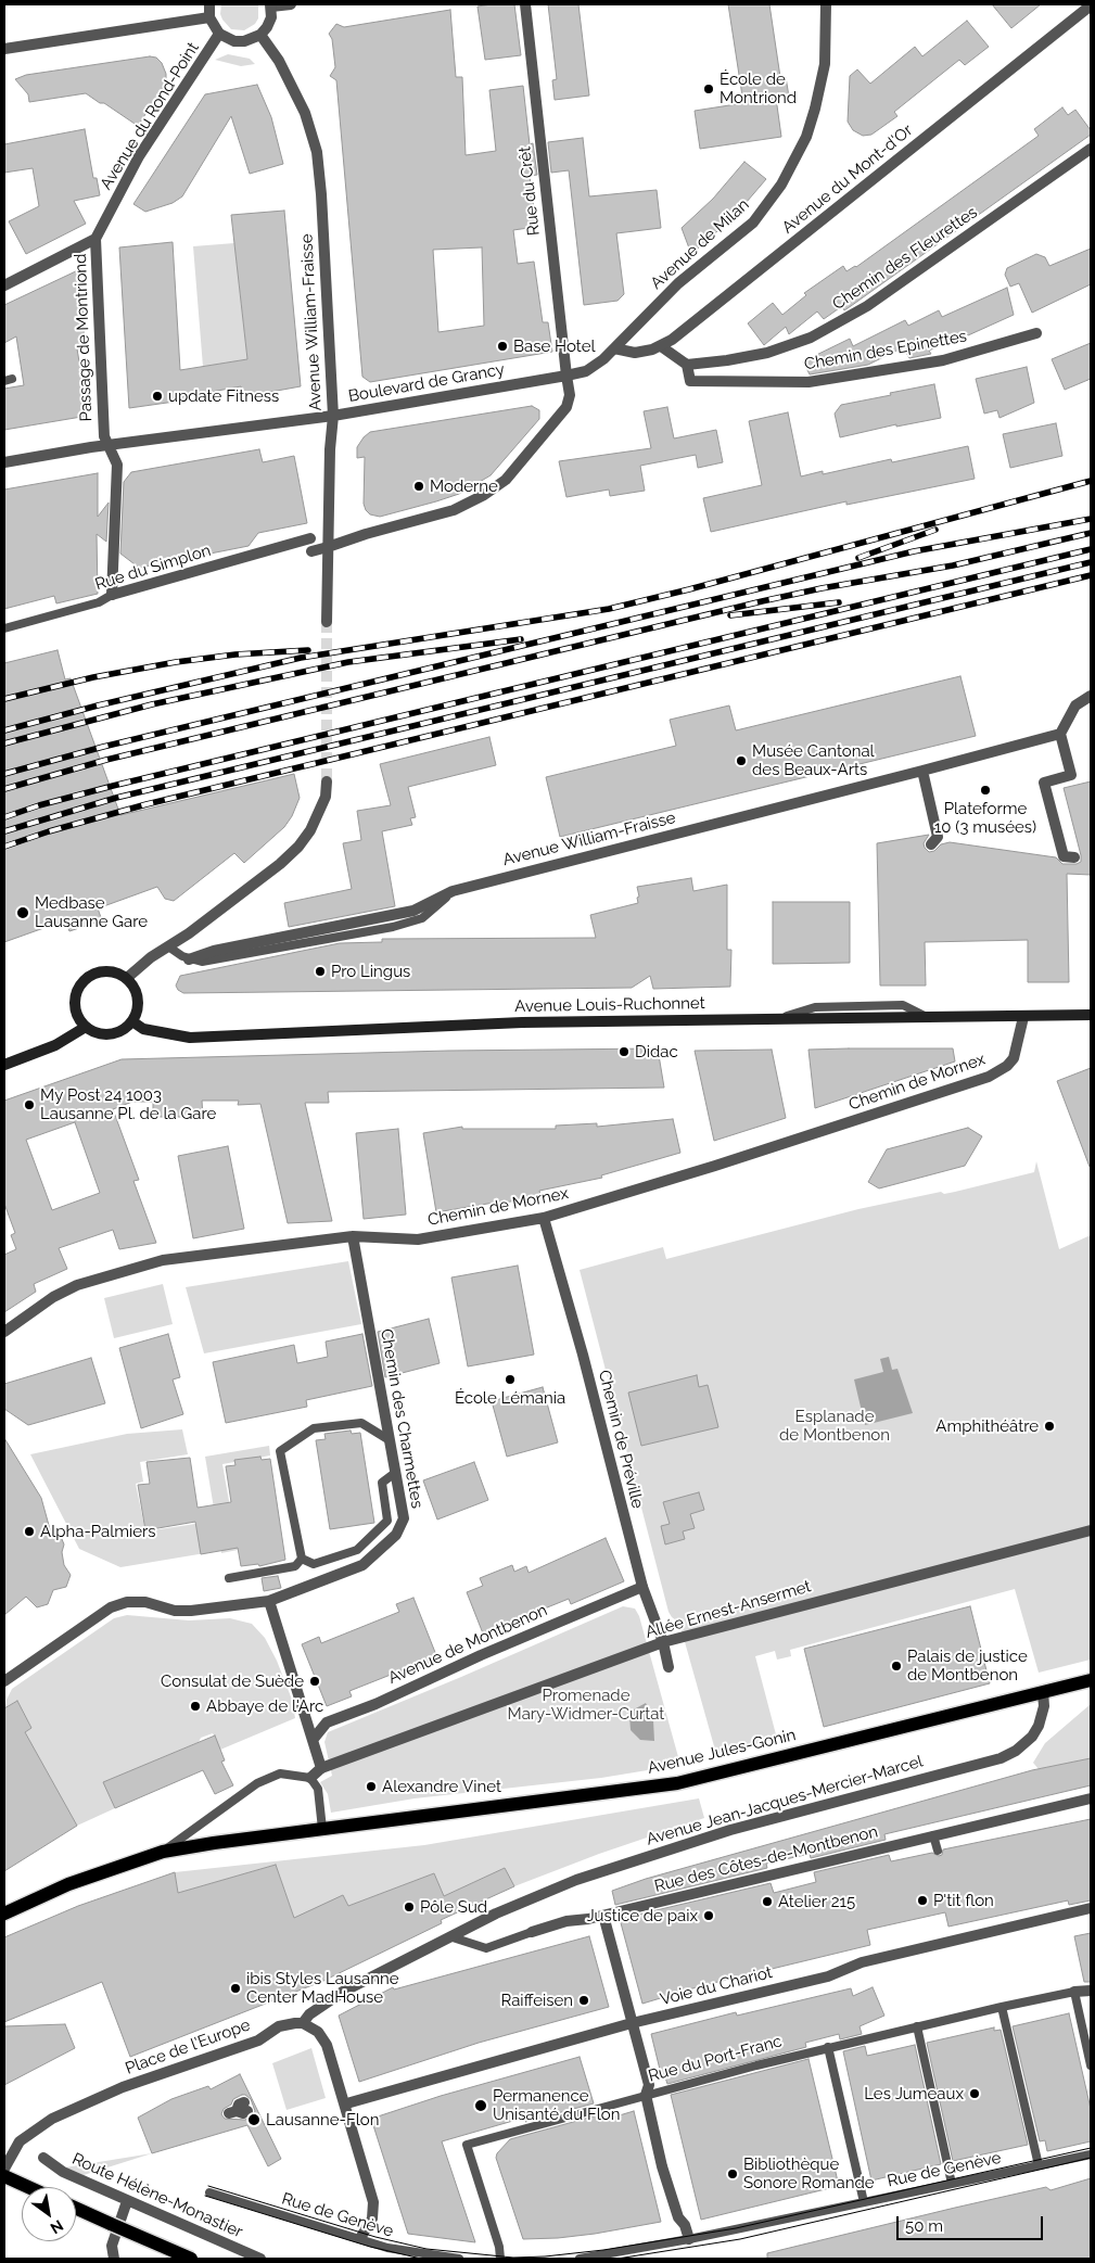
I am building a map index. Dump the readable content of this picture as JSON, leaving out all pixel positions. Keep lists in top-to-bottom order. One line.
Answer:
{"streets":{"main road":["Avenue Louis-Ruchonnet","Avenue Jules-Gonin"],"street":["Avenue du Rond-Point","Avenue du Mont-d'Or","Rue du Crêt","Avenue de Milan","Chemin des Fleurettes","Avenue William-Fraisse","Passage de Montriond","Chemin des Epinettes","Boulevard de Grancy","Rue du Simplon","Chemin de Mornex","Chemin des Charmettes","Chemin de Préville","Allée Ernest-Ansermet","Avenue de Montbenon","Avenue Jean-Jacques-Mercier-Marcel","Rue des Côtes-de-Montbenon","Voie du Chariot","Place de l'Europe","Rue du Port-Franc","Route Hélène-Monastier"],"lane":["Rue de Genève"]},"crossings":[["Avenue du Rond-Point","Passage de Montriond"],["Avenue du Mont-d'Or","Avenue de Milan"],["Rue du Crêt","Boulevard de Grancy"],["Avenue de Milan","Boulevard de Grancy"],["Chemin des Fleurettes","Chemin des Epinettes"],["Avenue William-Fraisse","Boulevard de Grancy"],["Passage de Montriond","Boulevard de Grancy"],["Passage de Montriond","Rue du Simplon"],["Avenue Louis-Ruchonnet","Chemin de Mornex"],["Chemin de Mornex","Chemin des Charmettes"],["Chemin de Mornex","Chemin de Préville"],["Chemin de Préville","Allée Ernest-Ansermet"],["Chemin de Préville","Avenue de Montbenon"],["Avenue Jules-Gonin","Avenue Jean-Jacques-Mercier-Marcel"],["Avenue Jean-Jacques-Mercier-Marcel","Rue des Côtes-de-Montbenon"],["Avenue Jean-Jacques-Mercier-Marcel","Place de l'Europe"]],"parks":["Esplanade de Montbenon","Promenade Mary-Widmer-Curtat"],"places":["École de Montriond","Base Hotel","update Fitness","Moderne","Musée Cantonal des Beaux-Arts","Plateforme 10 (3 musées)","Medbase Lausanne Gare","Pro Lingus","Didac","My Post 24 1003 Lausanne Pl. de la Gare","École Lémania","Amphithéâtre","Alpha-Palmiers","Palais de justice de Montbenon","Consulat de Suède","Abbaye de l'Arc","Alexandre Vinet","P'tit flon","Atelier 215","Pôle Sud","Justice de paix","ibis Styles Lausanne Center MadHouse","Raiffeisen","Les Jumeaux","Permanence Unisanté du Flon","Lausanne-Flon","Bibliothèque Sonore Romande"],"scale_bar":"50 m","north":"bottom right"}
